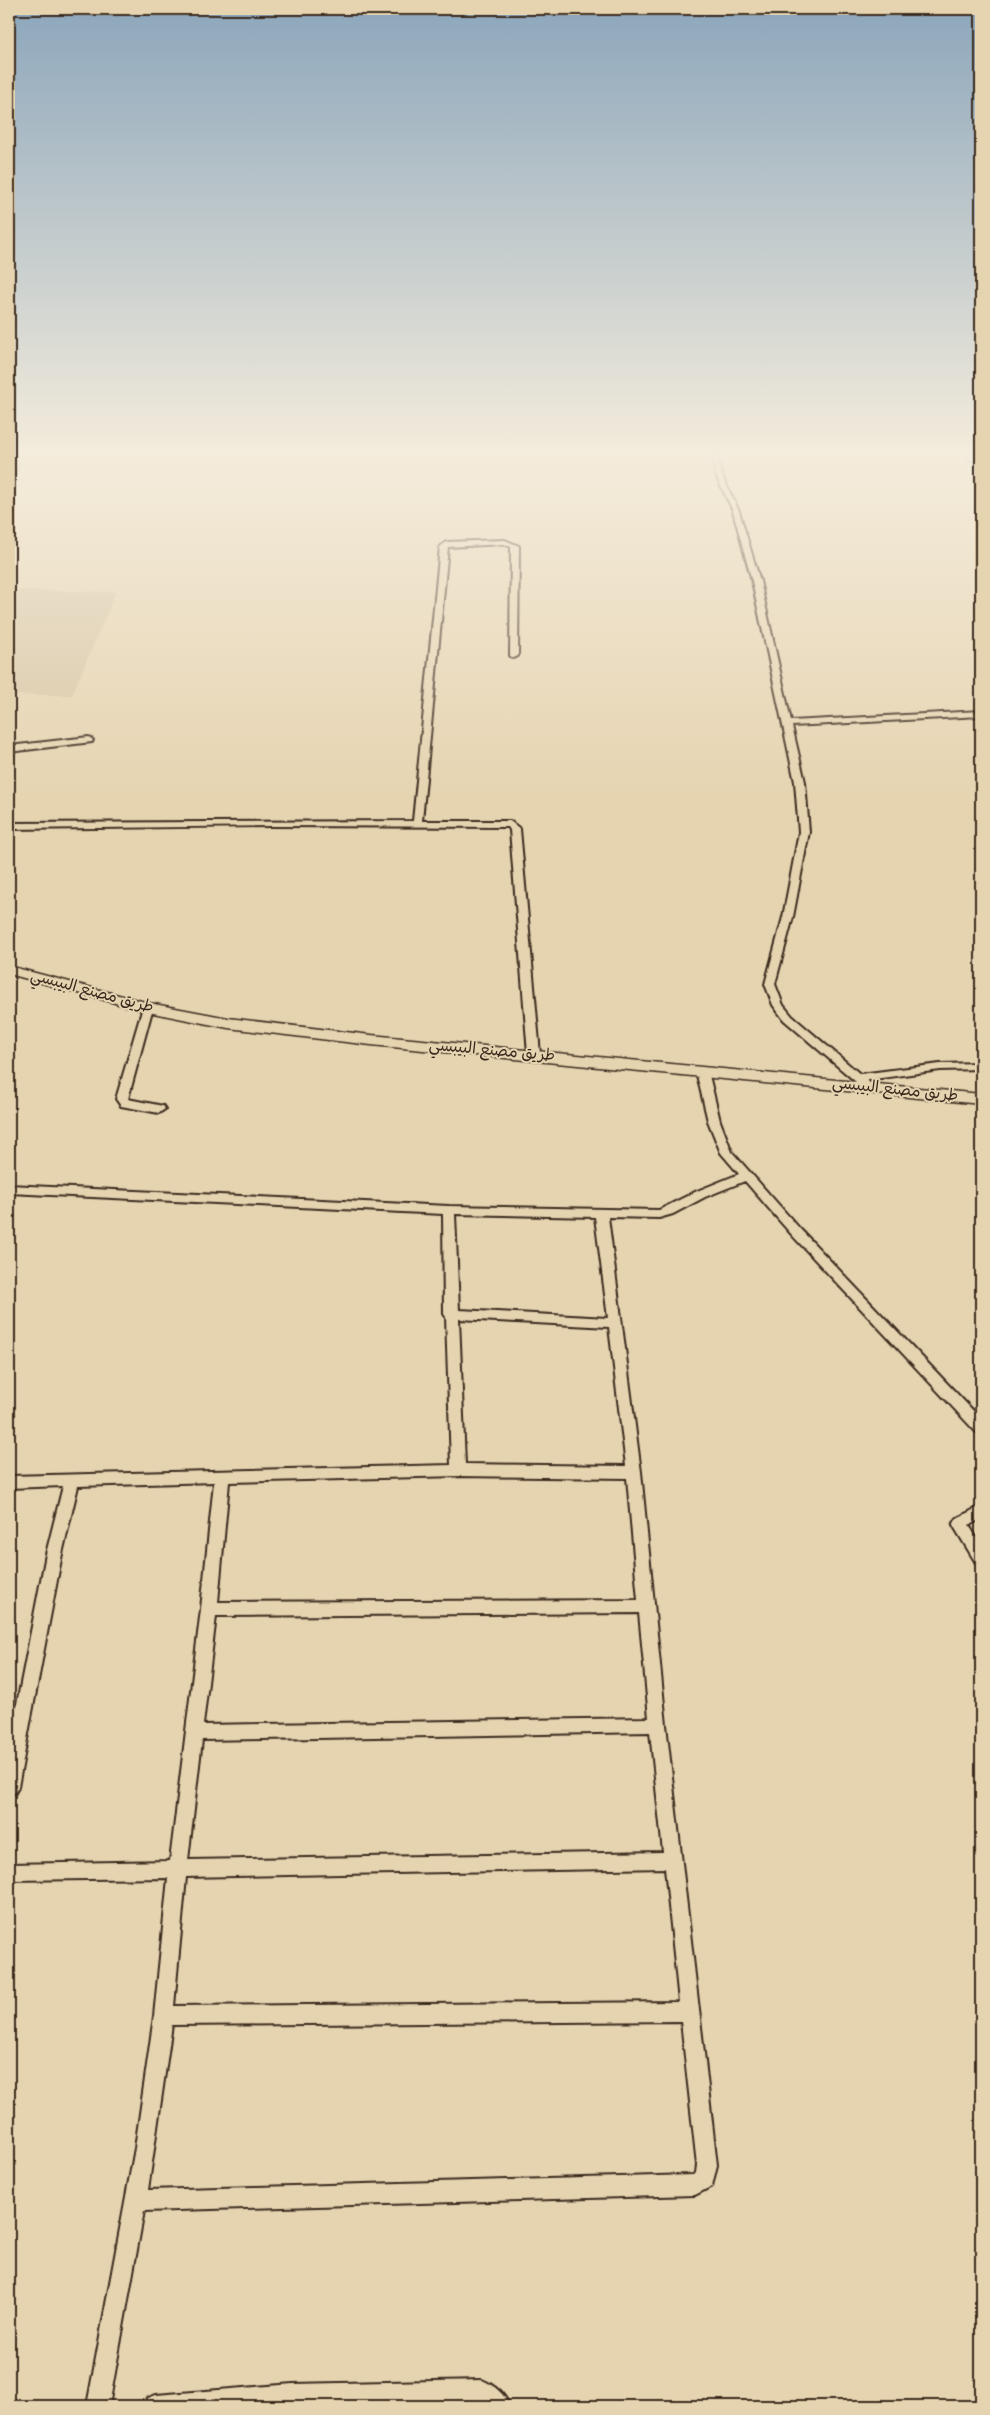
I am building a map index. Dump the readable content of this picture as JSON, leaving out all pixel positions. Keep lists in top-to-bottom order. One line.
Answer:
{"streets":{"main road":["طريق مصنع البيبسي"]}}
